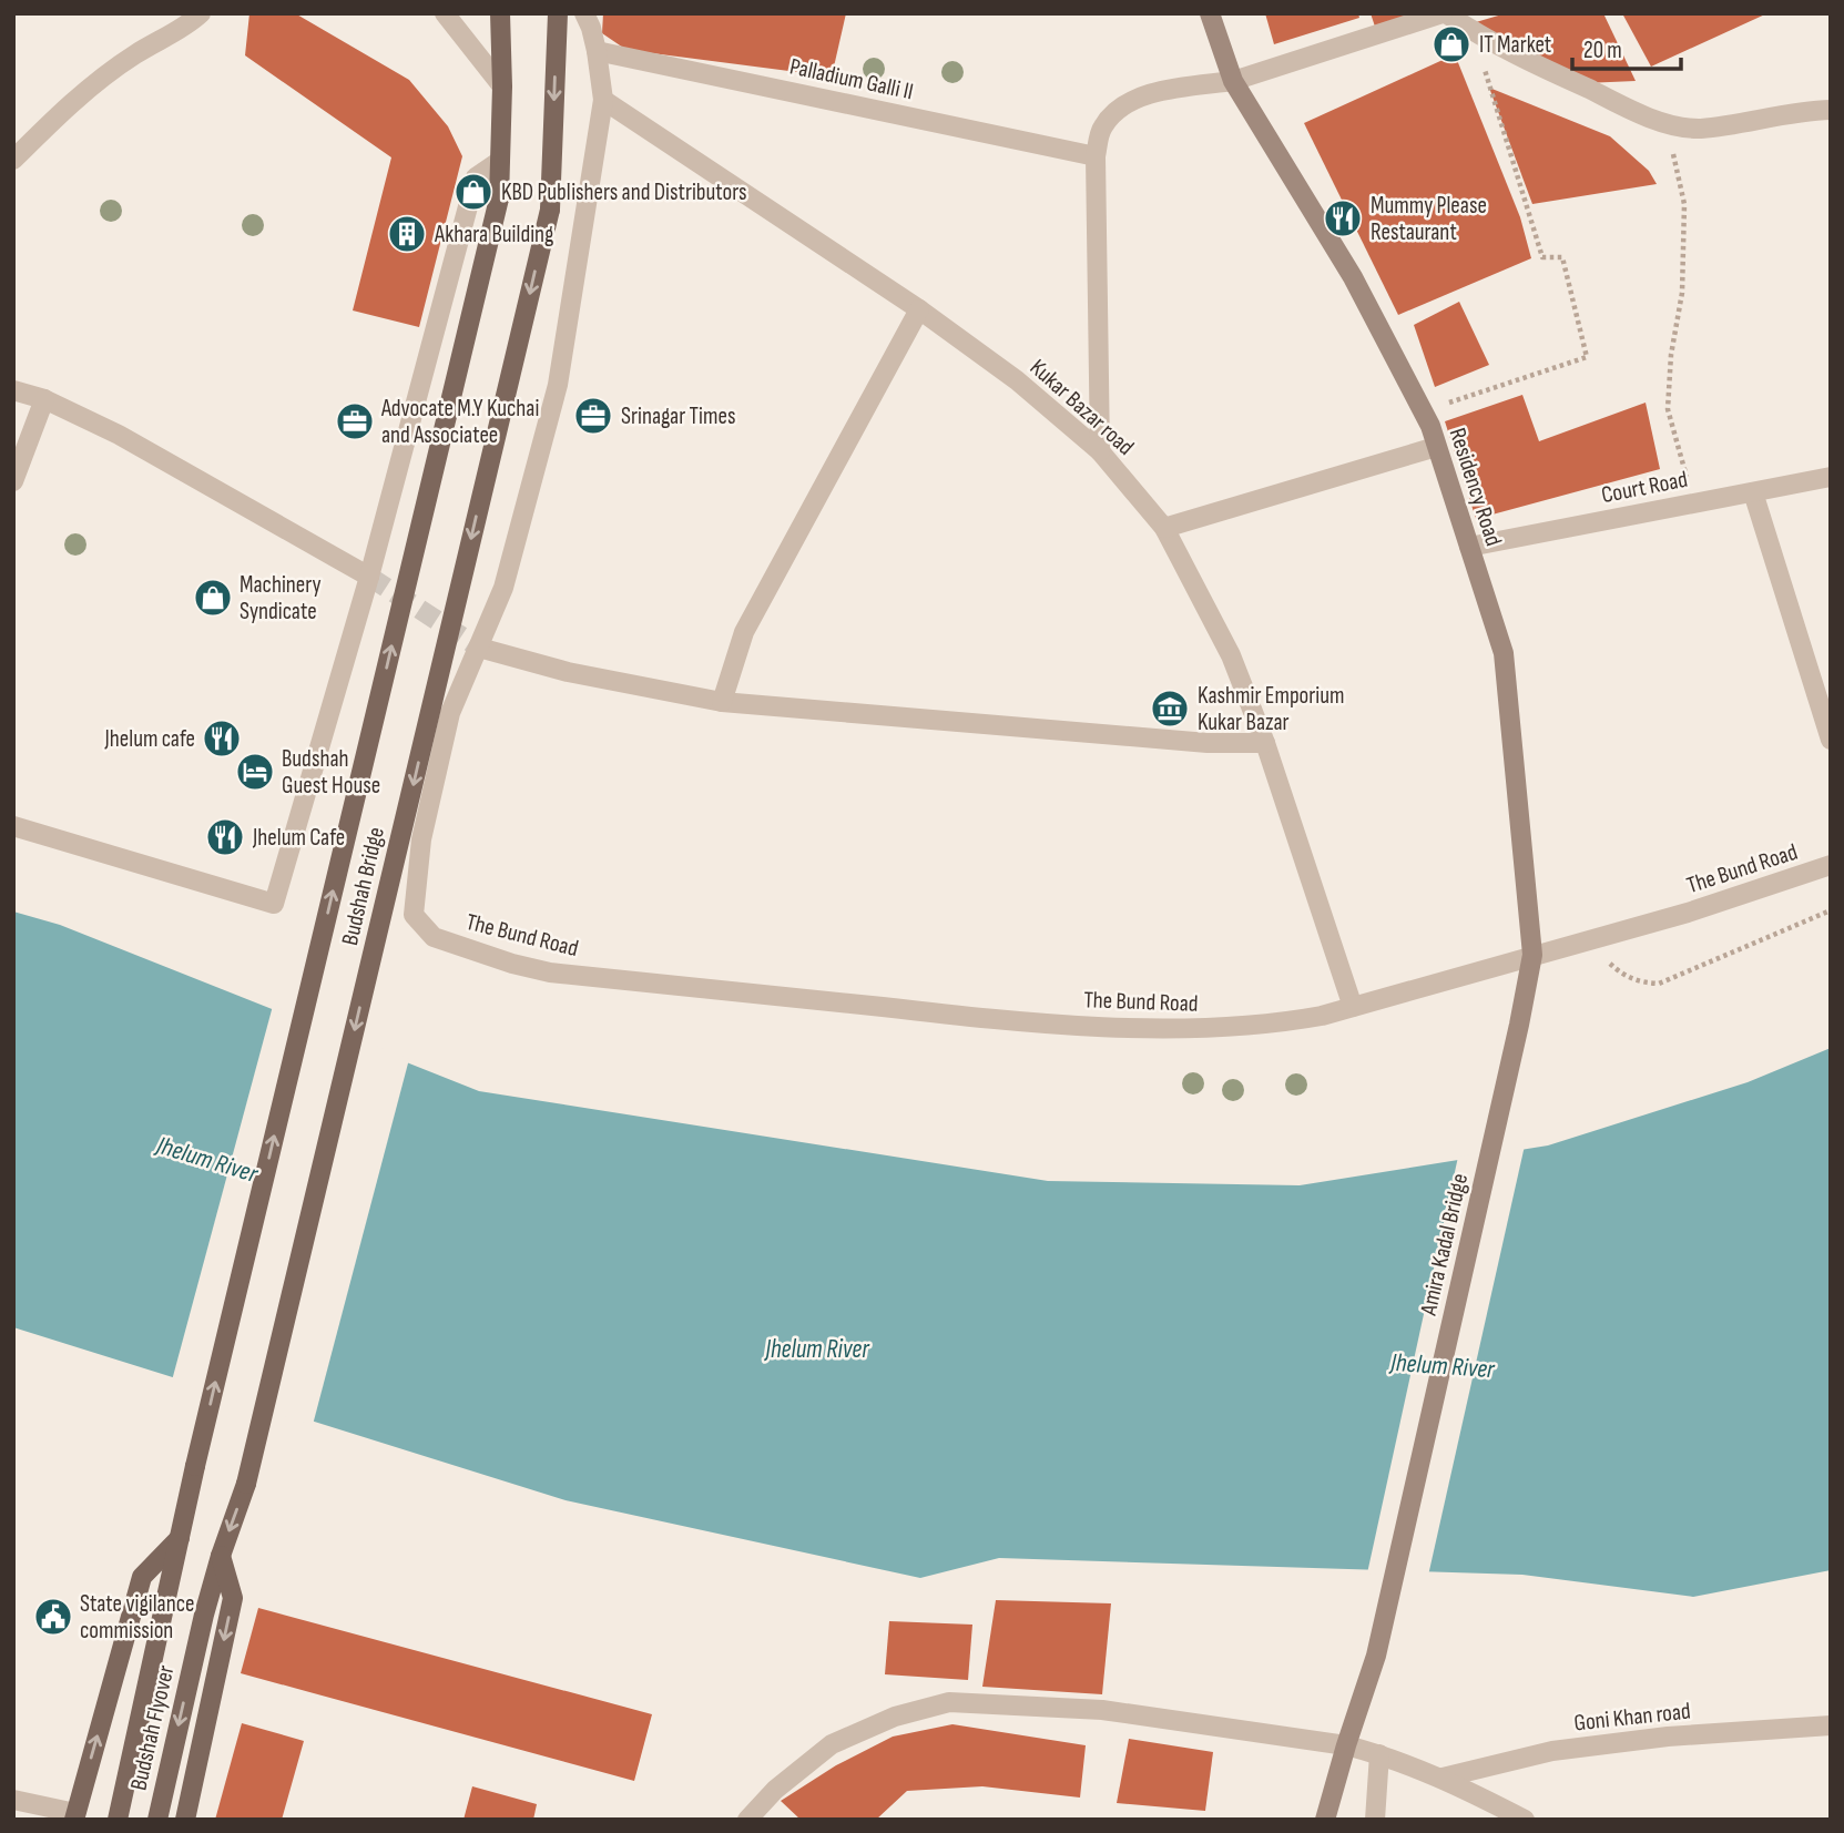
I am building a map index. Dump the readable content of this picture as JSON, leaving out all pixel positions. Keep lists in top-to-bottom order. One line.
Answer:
{"streets":{"main road":["Residency Road","Budshah Bridge","Amira Kadal Bridge","Budshah Flyover"],"street":["Palladium Galli II","Kukar Bazar road","Court Road","The Bund Road","Goni Khan road"]},"crossings":[["Kukar Bazar road","The Bund Road"],["Residency Road","Court Road"],["Residency Road","The Bund Road"],["Residency Road","Amira Kadal Bridge"],["Budshah Bridge","Budshah Flyover"]],"water":["Jhelum River"],"places":{"shop":["IT Market","KBD Publishers and Distributors","Machinery Syndicate"],"restaurant":["Mummy Please Restaurant","Jhelum cafe","Jhelum Cafe"],"building":["Akhara Building"],"office":["Srinagar Times","Advocate M.Y Kuchai and Associatee"],"museum":["Kashmir Emporium Kukar Bazar"],"hotel":["Budshah Guest House"],"public building":["State vigilance commission"]},"scale_bar":"20 m"}
